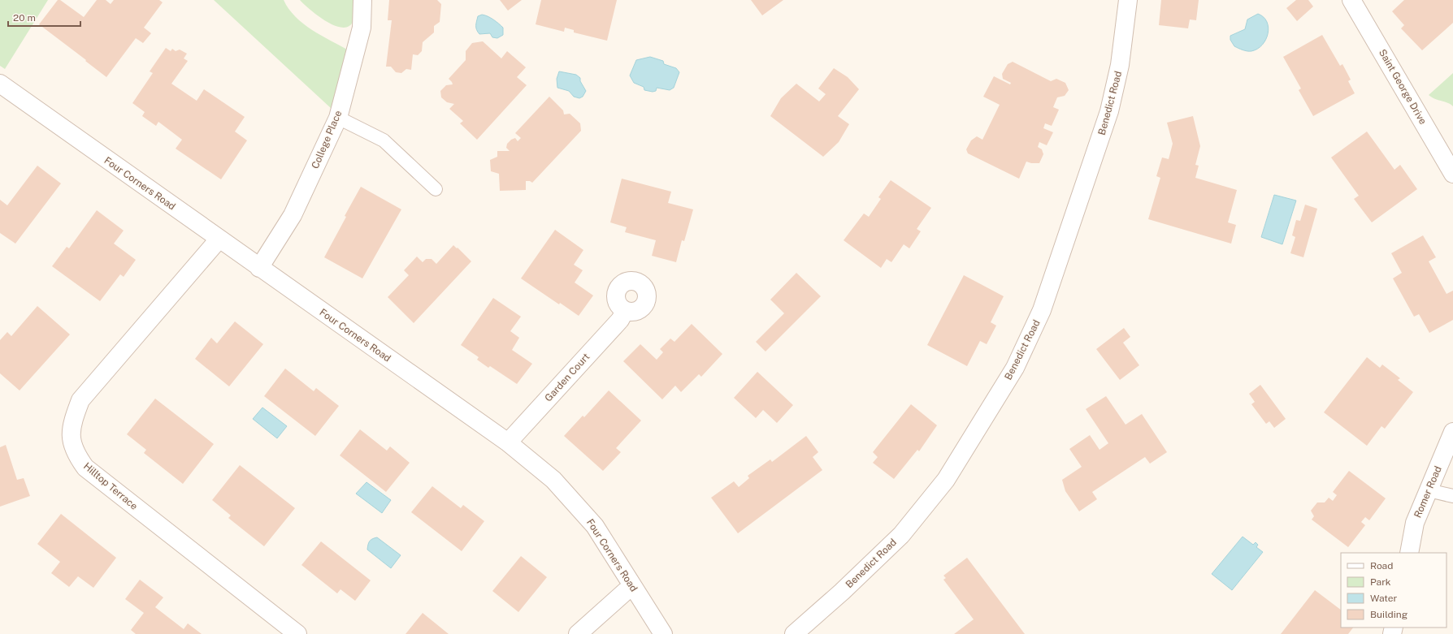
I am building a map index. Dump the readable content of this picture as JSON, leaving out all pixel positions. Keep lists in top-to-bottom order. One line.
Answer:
{"streets":{"street":["Saint George Drive","Benedict Road","College Place","Four Corners Road","Garden Court","Hilltop Terrace","Romer Road"]},"crossings":[["College Place","Four Corners Road"],["Four Corners Road","Garden Court"],["Four Corners Road","Hilltop Terrace"]],"legend":["Road","Park","Water","Building"],"scale_bar":"20 m"}
